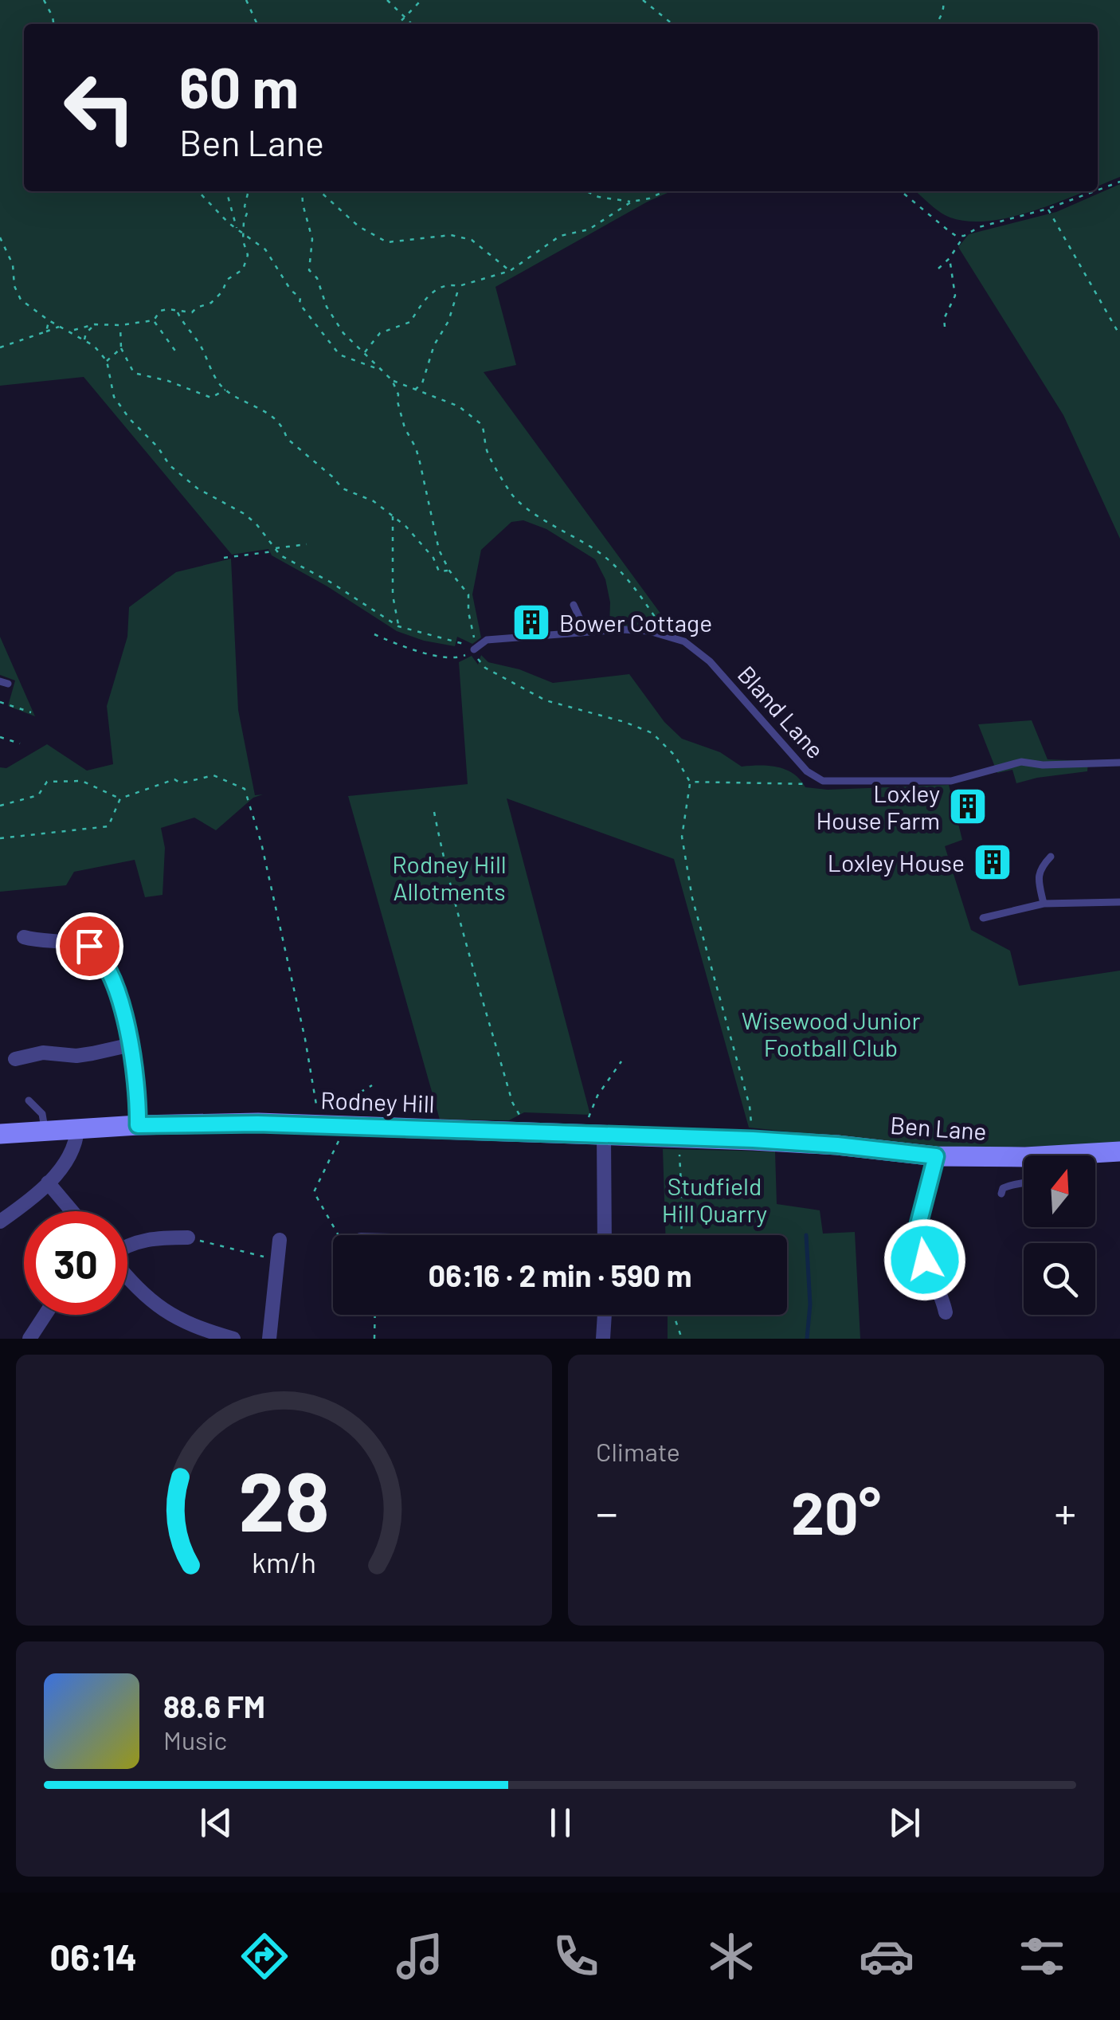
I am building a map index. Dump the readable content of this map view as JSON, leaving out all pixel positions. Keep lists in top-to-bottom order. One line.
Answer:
{"streets":{"street":["Rodney Hill","Ben Lane"],"lane":["Bland Lane"]},"crossings":[["Rodney Hill","Ben Lane"]],"parks":["Rodney Hill Allotments","Wisewood Junior Football Club","Studfield Hill Quarry"],"places":{"building":["Bower Cottage","Loxley House Farm","Loxley House"]},"north":"top","page":{"turn":["60 m","Ben Lane"],"limit":"30","trip":"06:16 · 2 min · 590 m","tile":"Climate","heat":["−","20°","+"],"song":["88.6 FM","Music"],"tabs":"06:14","gauge":["28","km/h"]}}
